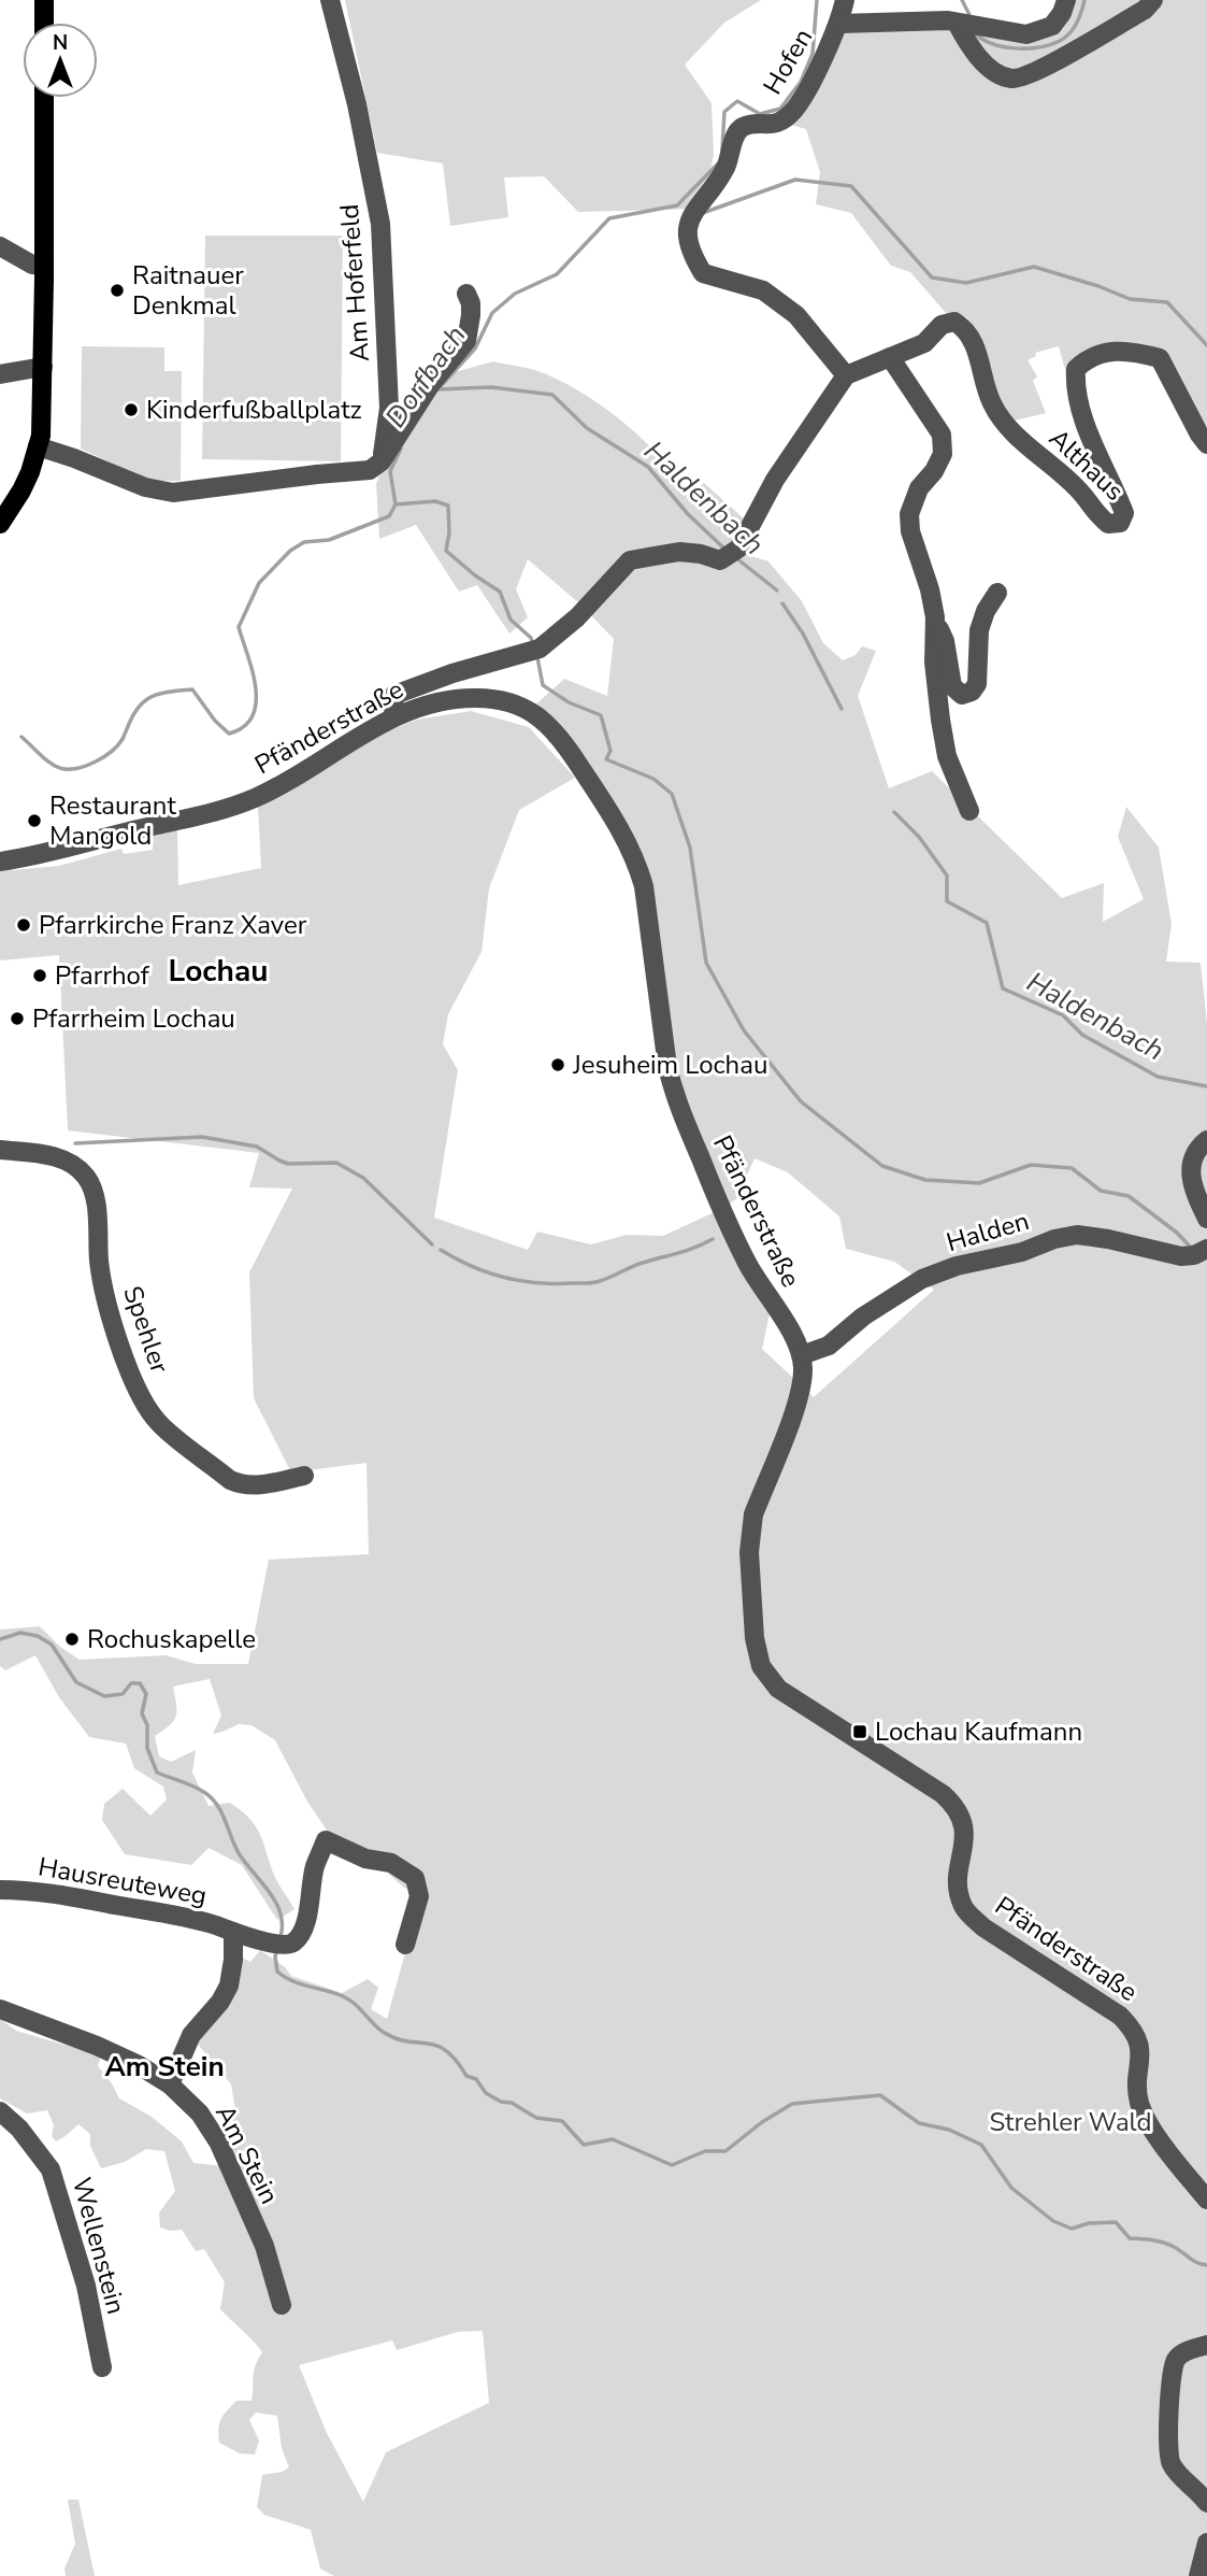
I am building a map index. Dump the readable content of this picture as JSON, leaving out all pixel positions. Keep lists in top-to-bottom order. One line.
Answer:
{"streets":{"street":["Hofen","Am Hoferfeld","Althaus","Pfänderstraße","Halden","Spehler","Hausreuteweg","Am Stein","Wellenstein"]},"crossings":[["Hofen","Althaus"],["Pfänderstraße","Halden"],["Hausreuteweg","Am Stein"]],"districts":["Lochau","Am Stein"],"water":["Dorfbach","Haldenbach"],"parks":["Strehler Wald"],"places":{"other":["Raitnauer Denkmal","Kinderfußballplatz","Restaurant Mangold","Pfarrkirche Franz Xaver","Pfarrhof","Pfarrheim Lochau","Jesuheim Lochau","Rochuskapelle"],"transit":["Lochau Kaufmann"]},"north":"top"}
